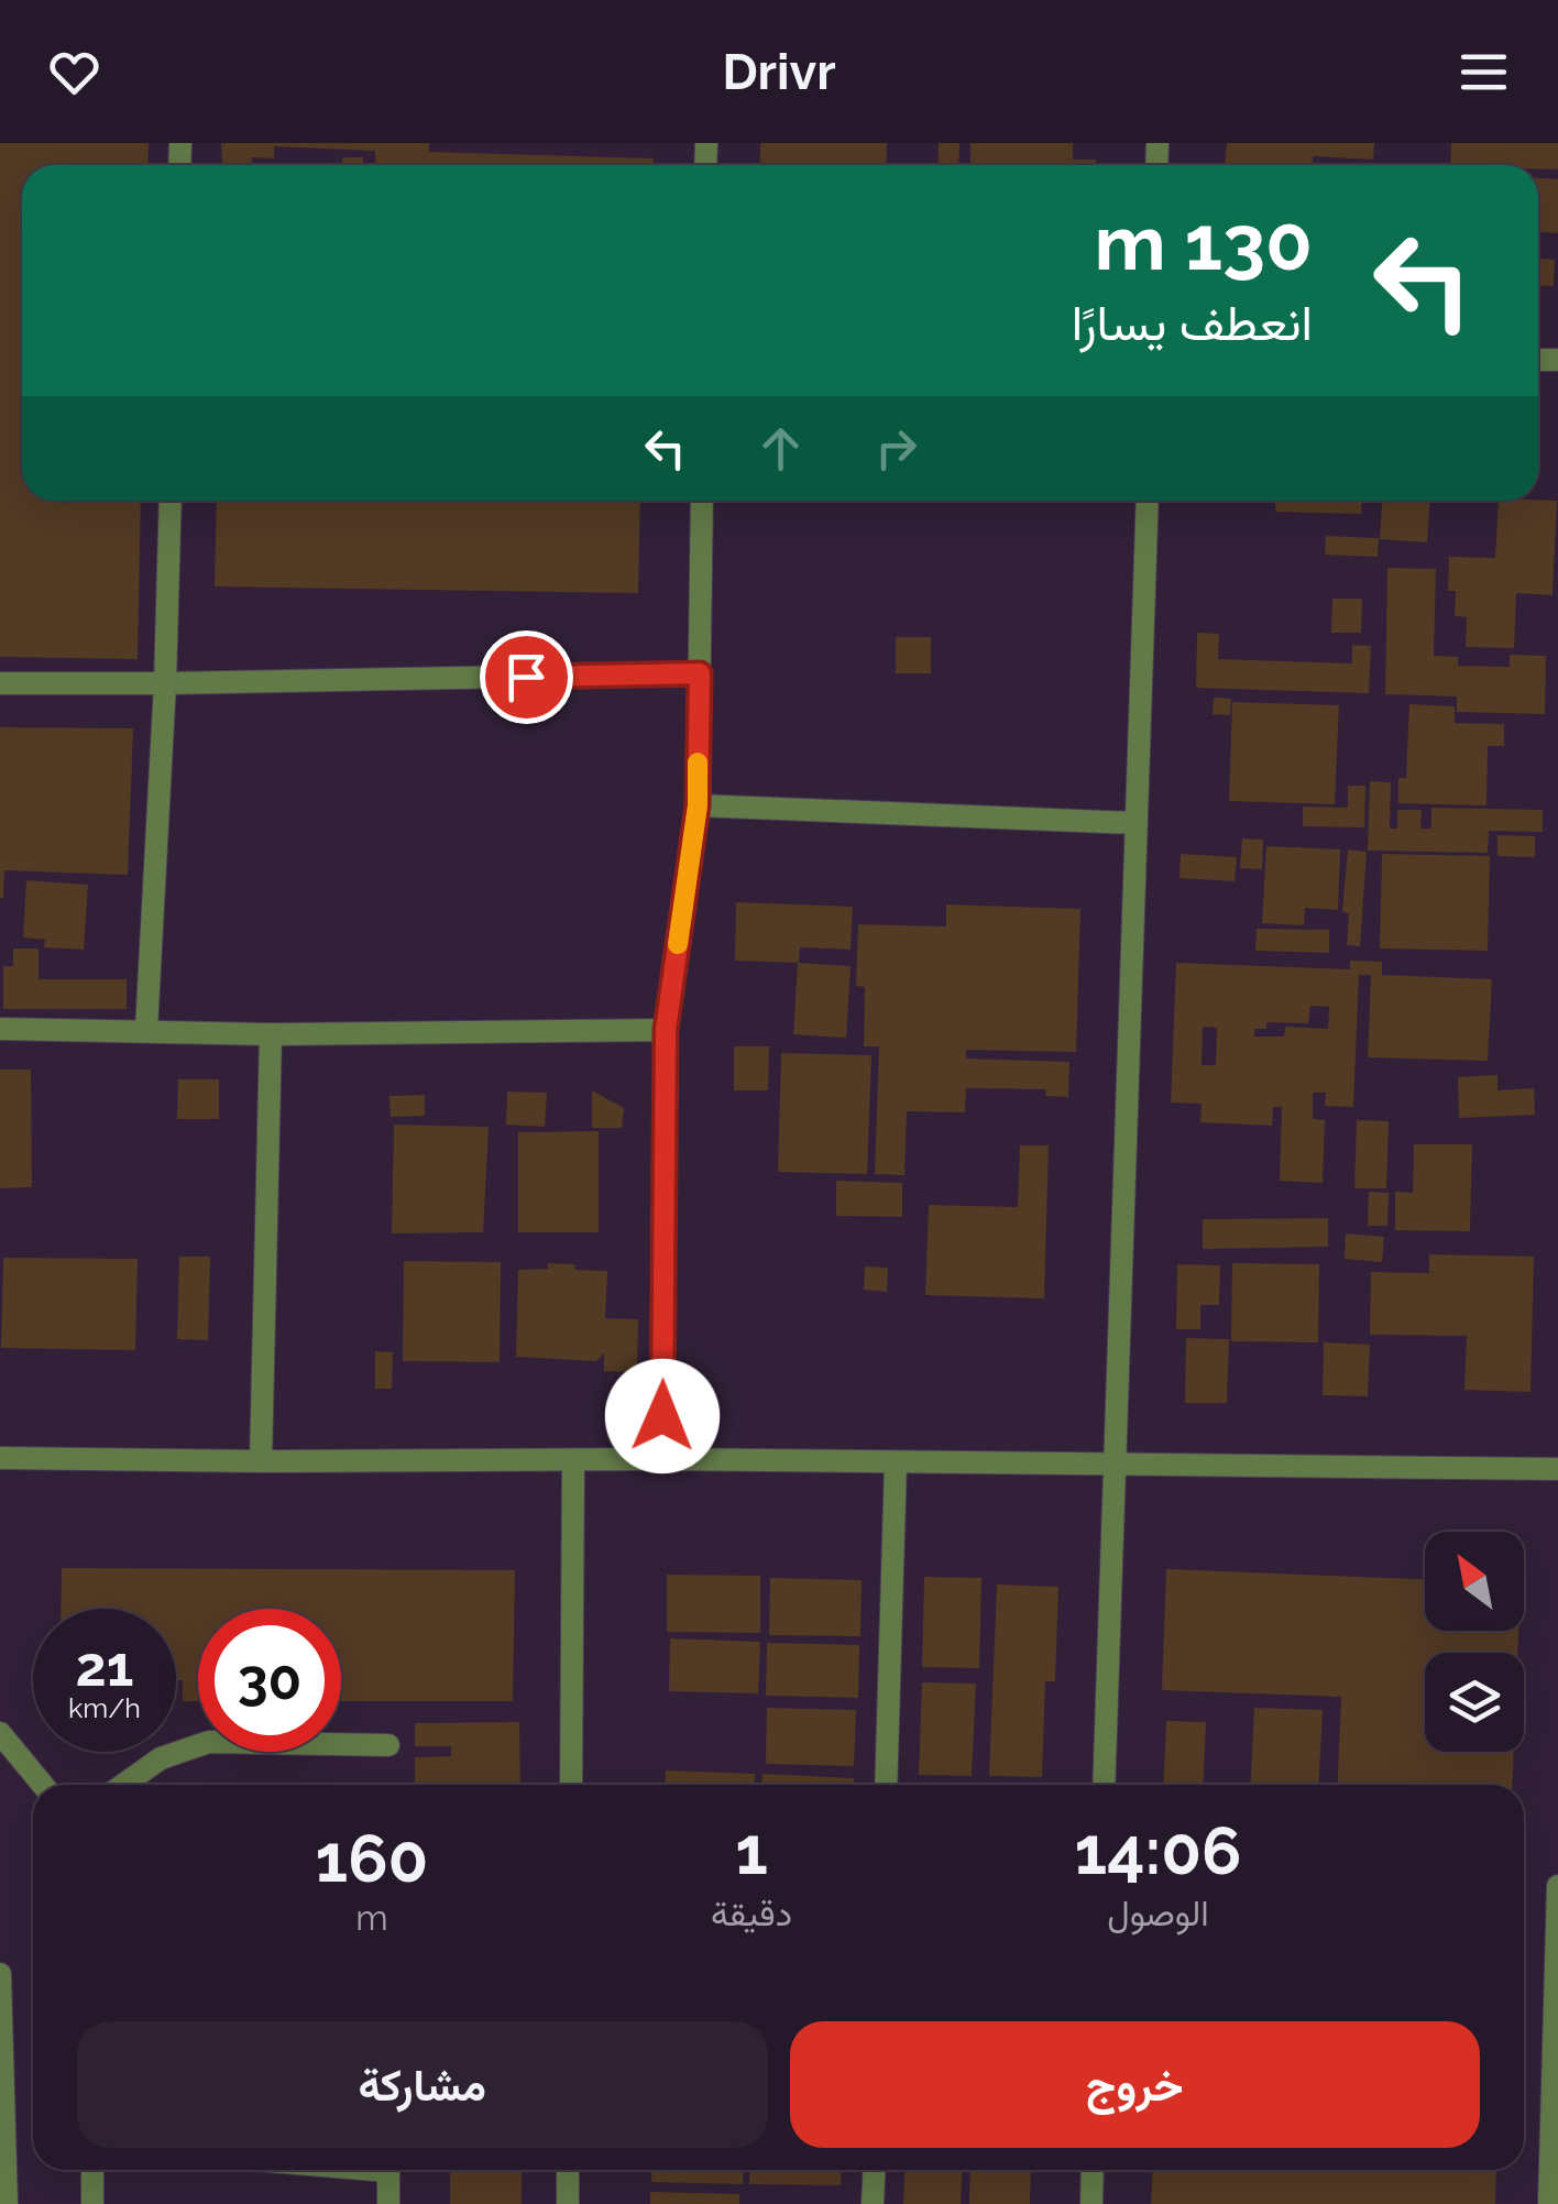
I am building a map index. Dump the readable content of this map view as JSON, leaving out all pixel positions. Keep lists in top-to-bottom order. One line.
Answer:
{"north":"top left","page":{"header":"Drivr","turn":["130 m","انعطف يسارًا"],"speed":"21 km/h","limit":"30","eta":["14:06","الوصول","1","دقيقة","160","m"],"buttons":["خروج","مشاركة"]}}
